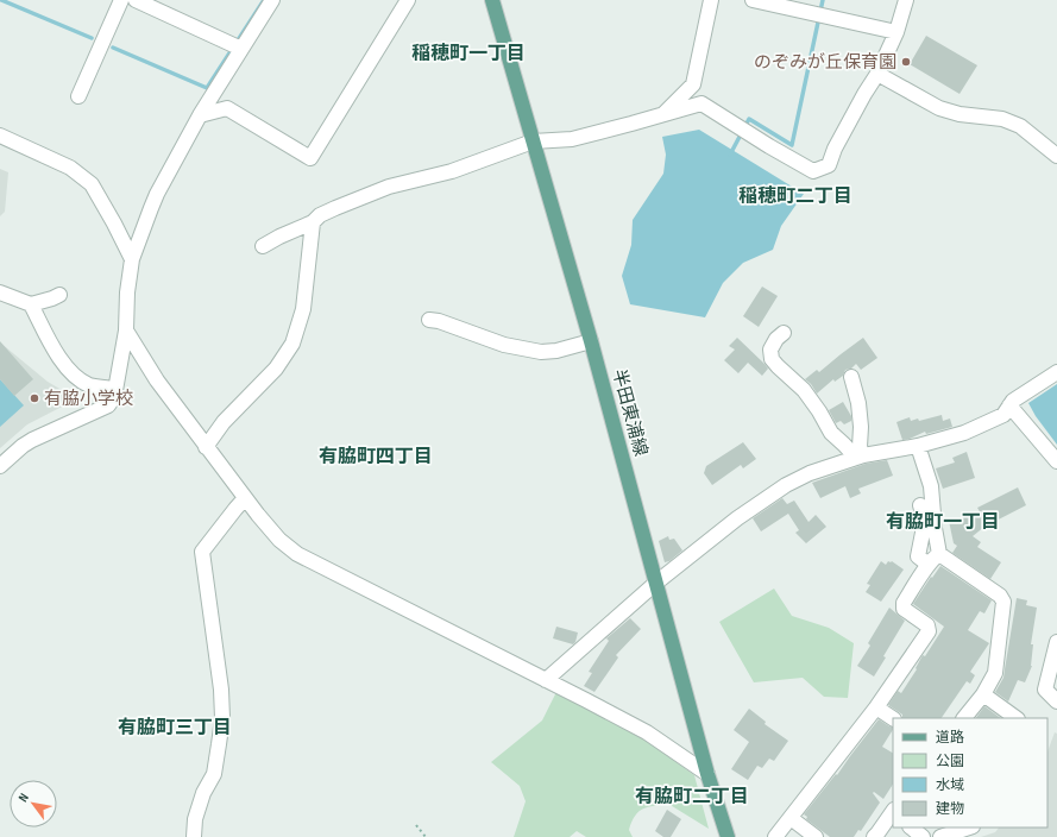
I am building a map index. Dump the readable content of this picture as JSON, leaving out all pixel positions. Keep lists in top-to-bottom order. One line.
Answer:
{"streets":{"main road":["半田東浦線"]},"districts":["稲穂町一丁目","稲穂町二丁目","有脇町四丁目","有脇町一丁目","有脇町三丁目","有脇町二丁目"],"places":["のぞみが丘保育園","有脇小学校"],"legend":["道路","公園","水域","建物"],"north":"top left"}
